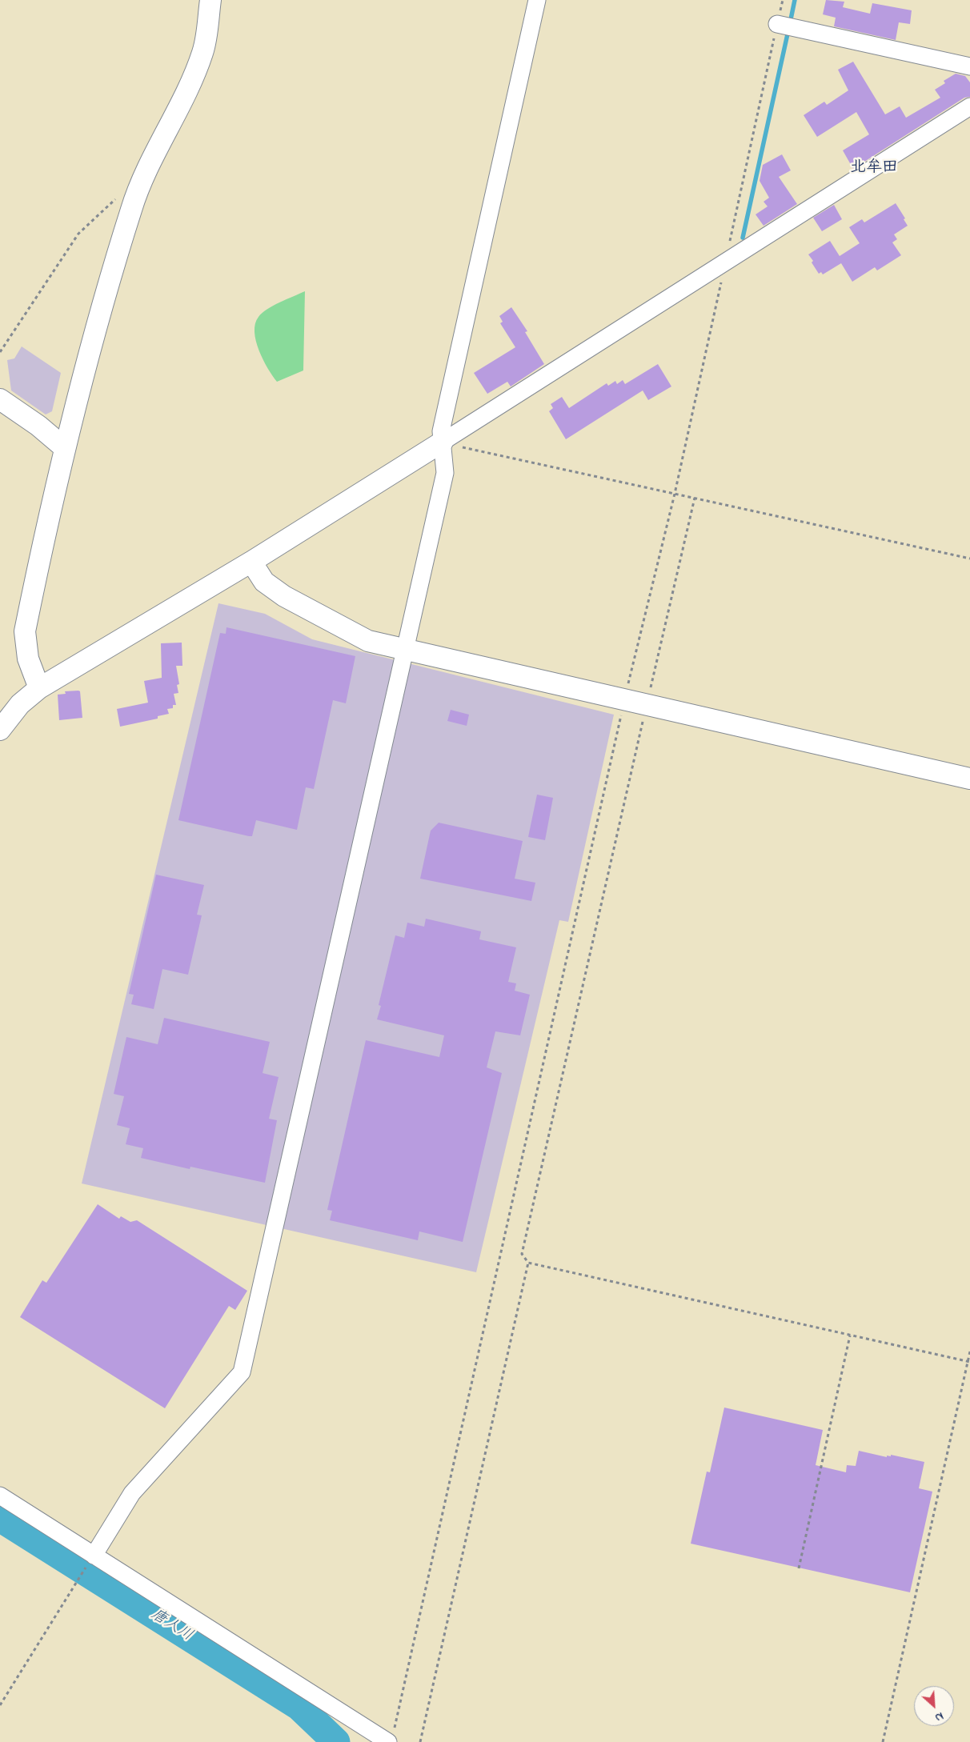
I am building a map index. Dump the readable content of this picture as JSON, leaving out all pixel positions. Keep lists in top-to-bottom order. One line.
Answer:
{"districts":["北牟田"],"water":["唐人川"],"north":"bottom right"}
